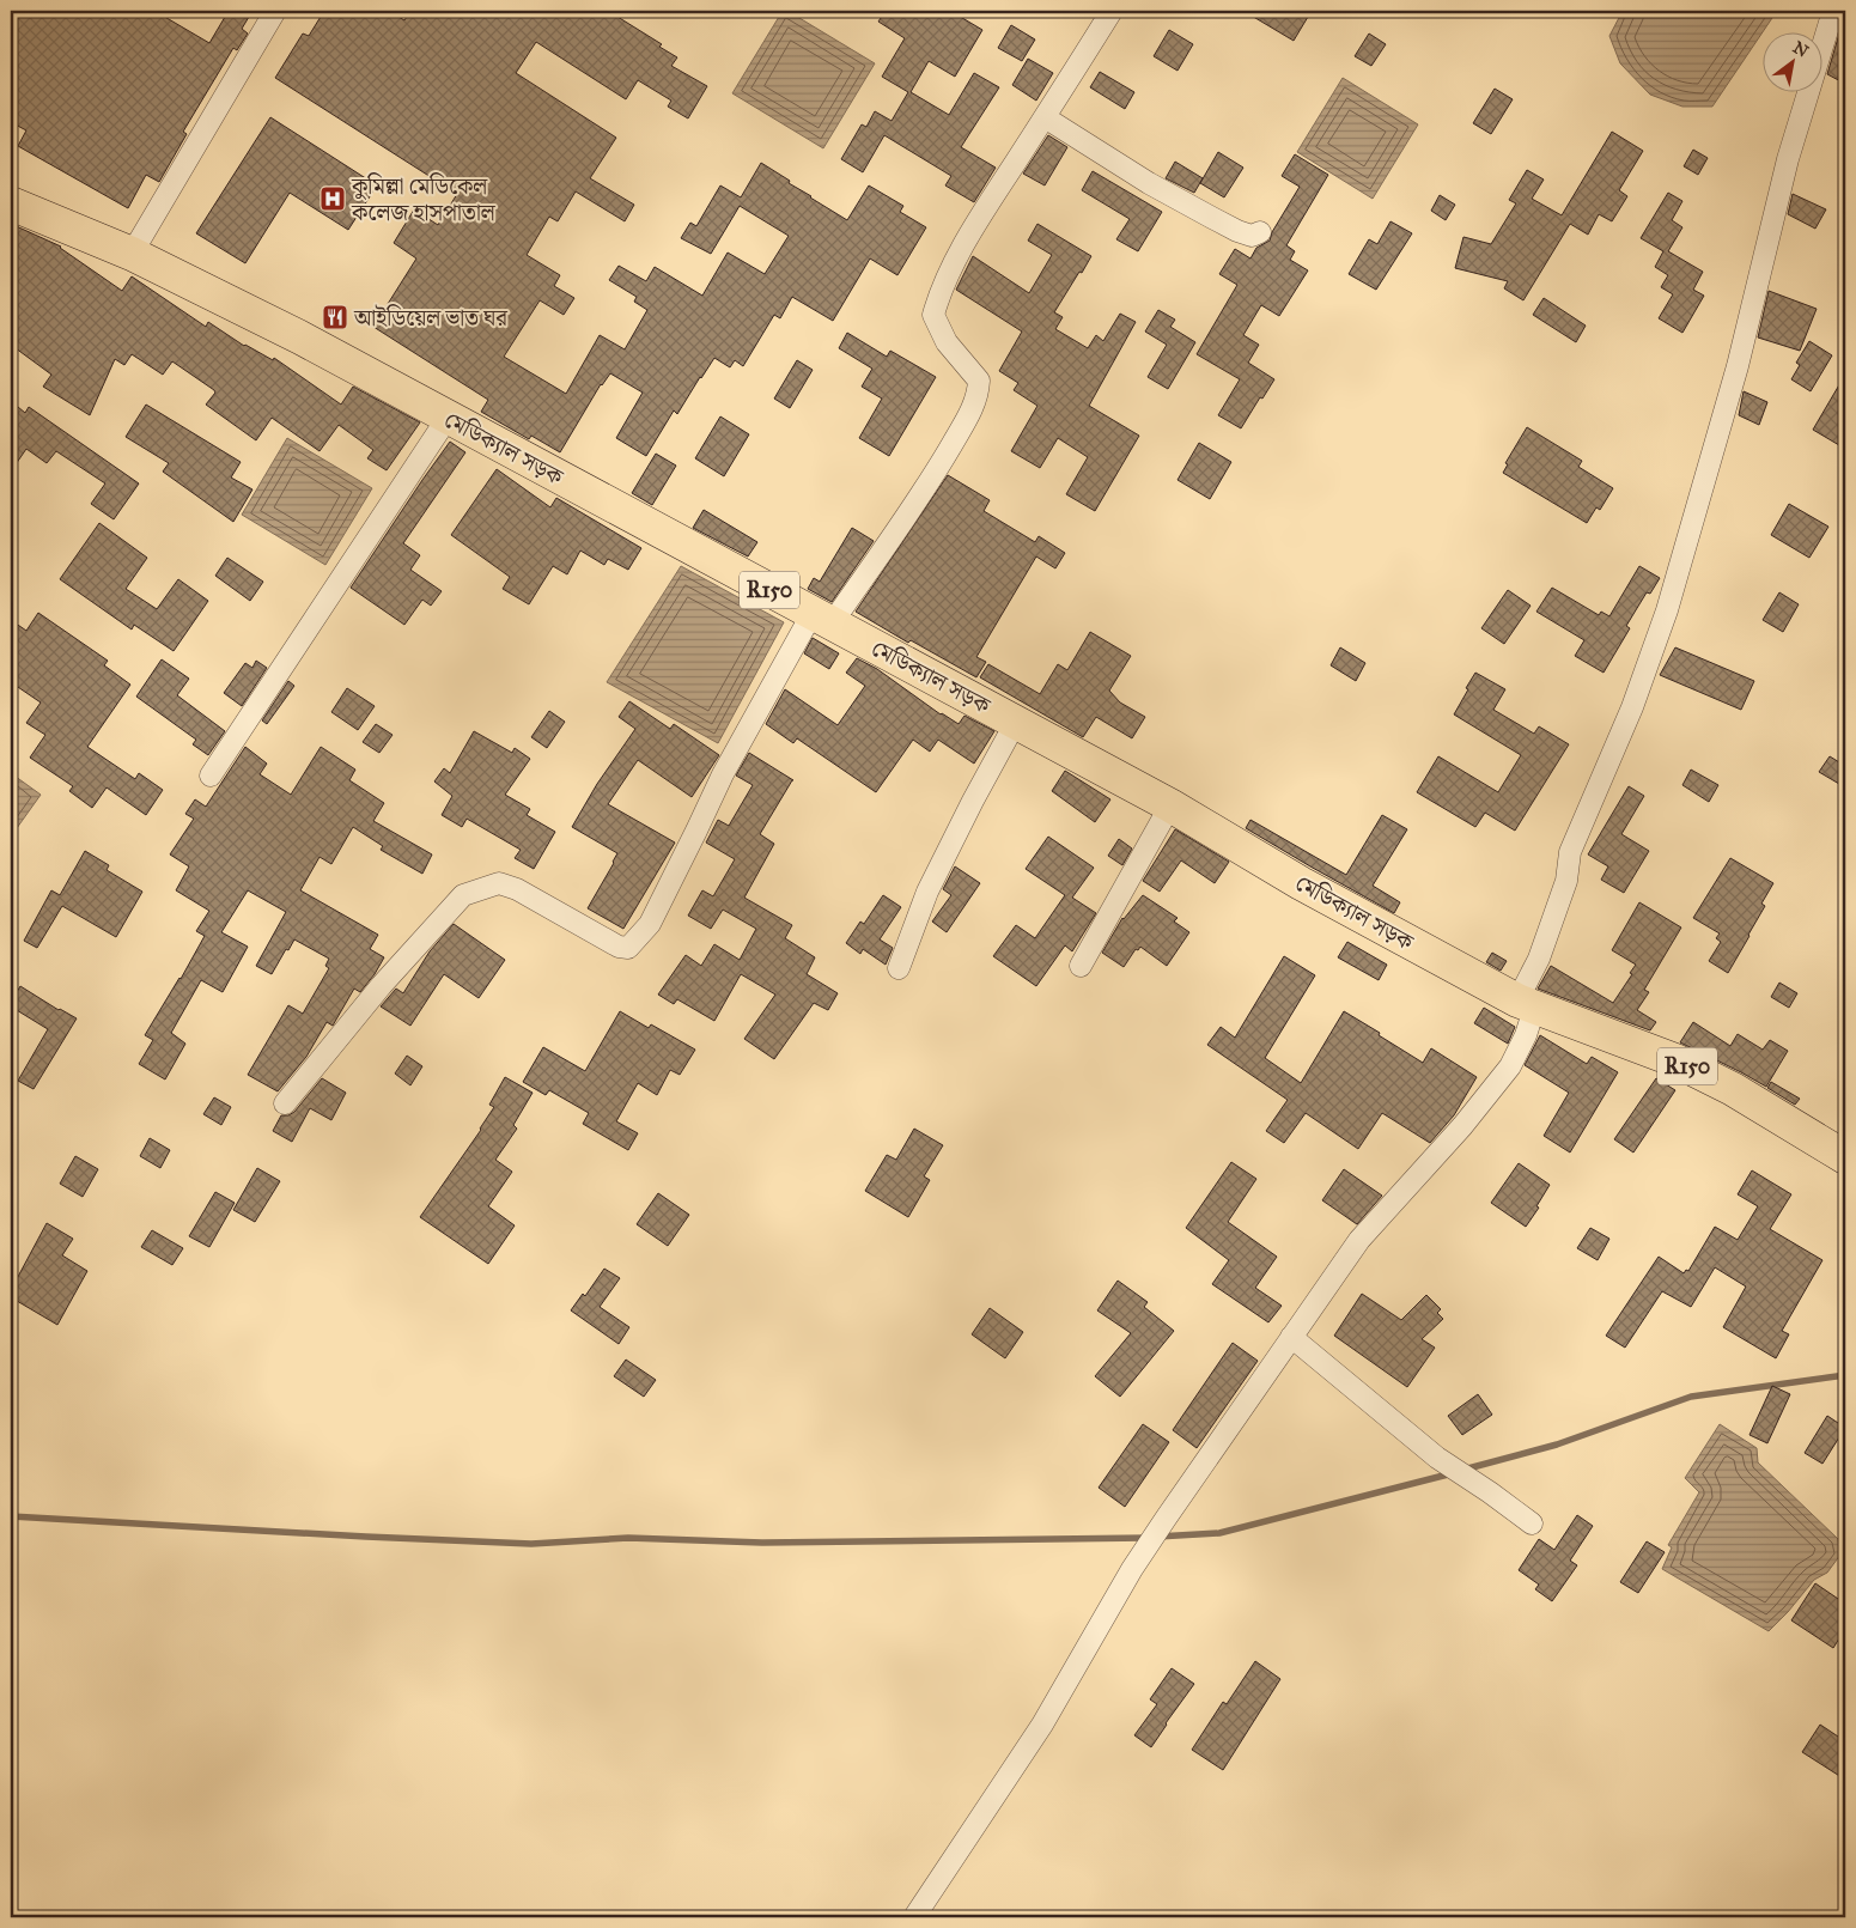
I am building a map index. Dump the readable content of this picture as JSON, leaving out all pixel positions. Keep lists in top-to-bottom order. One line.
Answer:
{"streets":{"main road":["মেডিক্যাল সড়ক","R150"]},"places":{"hospital":["কুমিল্লা মেডিকেল কলেজ হাসপাতাল"],"restaurant":["আইডিয়েল ভাত ঘর"]},"north":"top right"}
